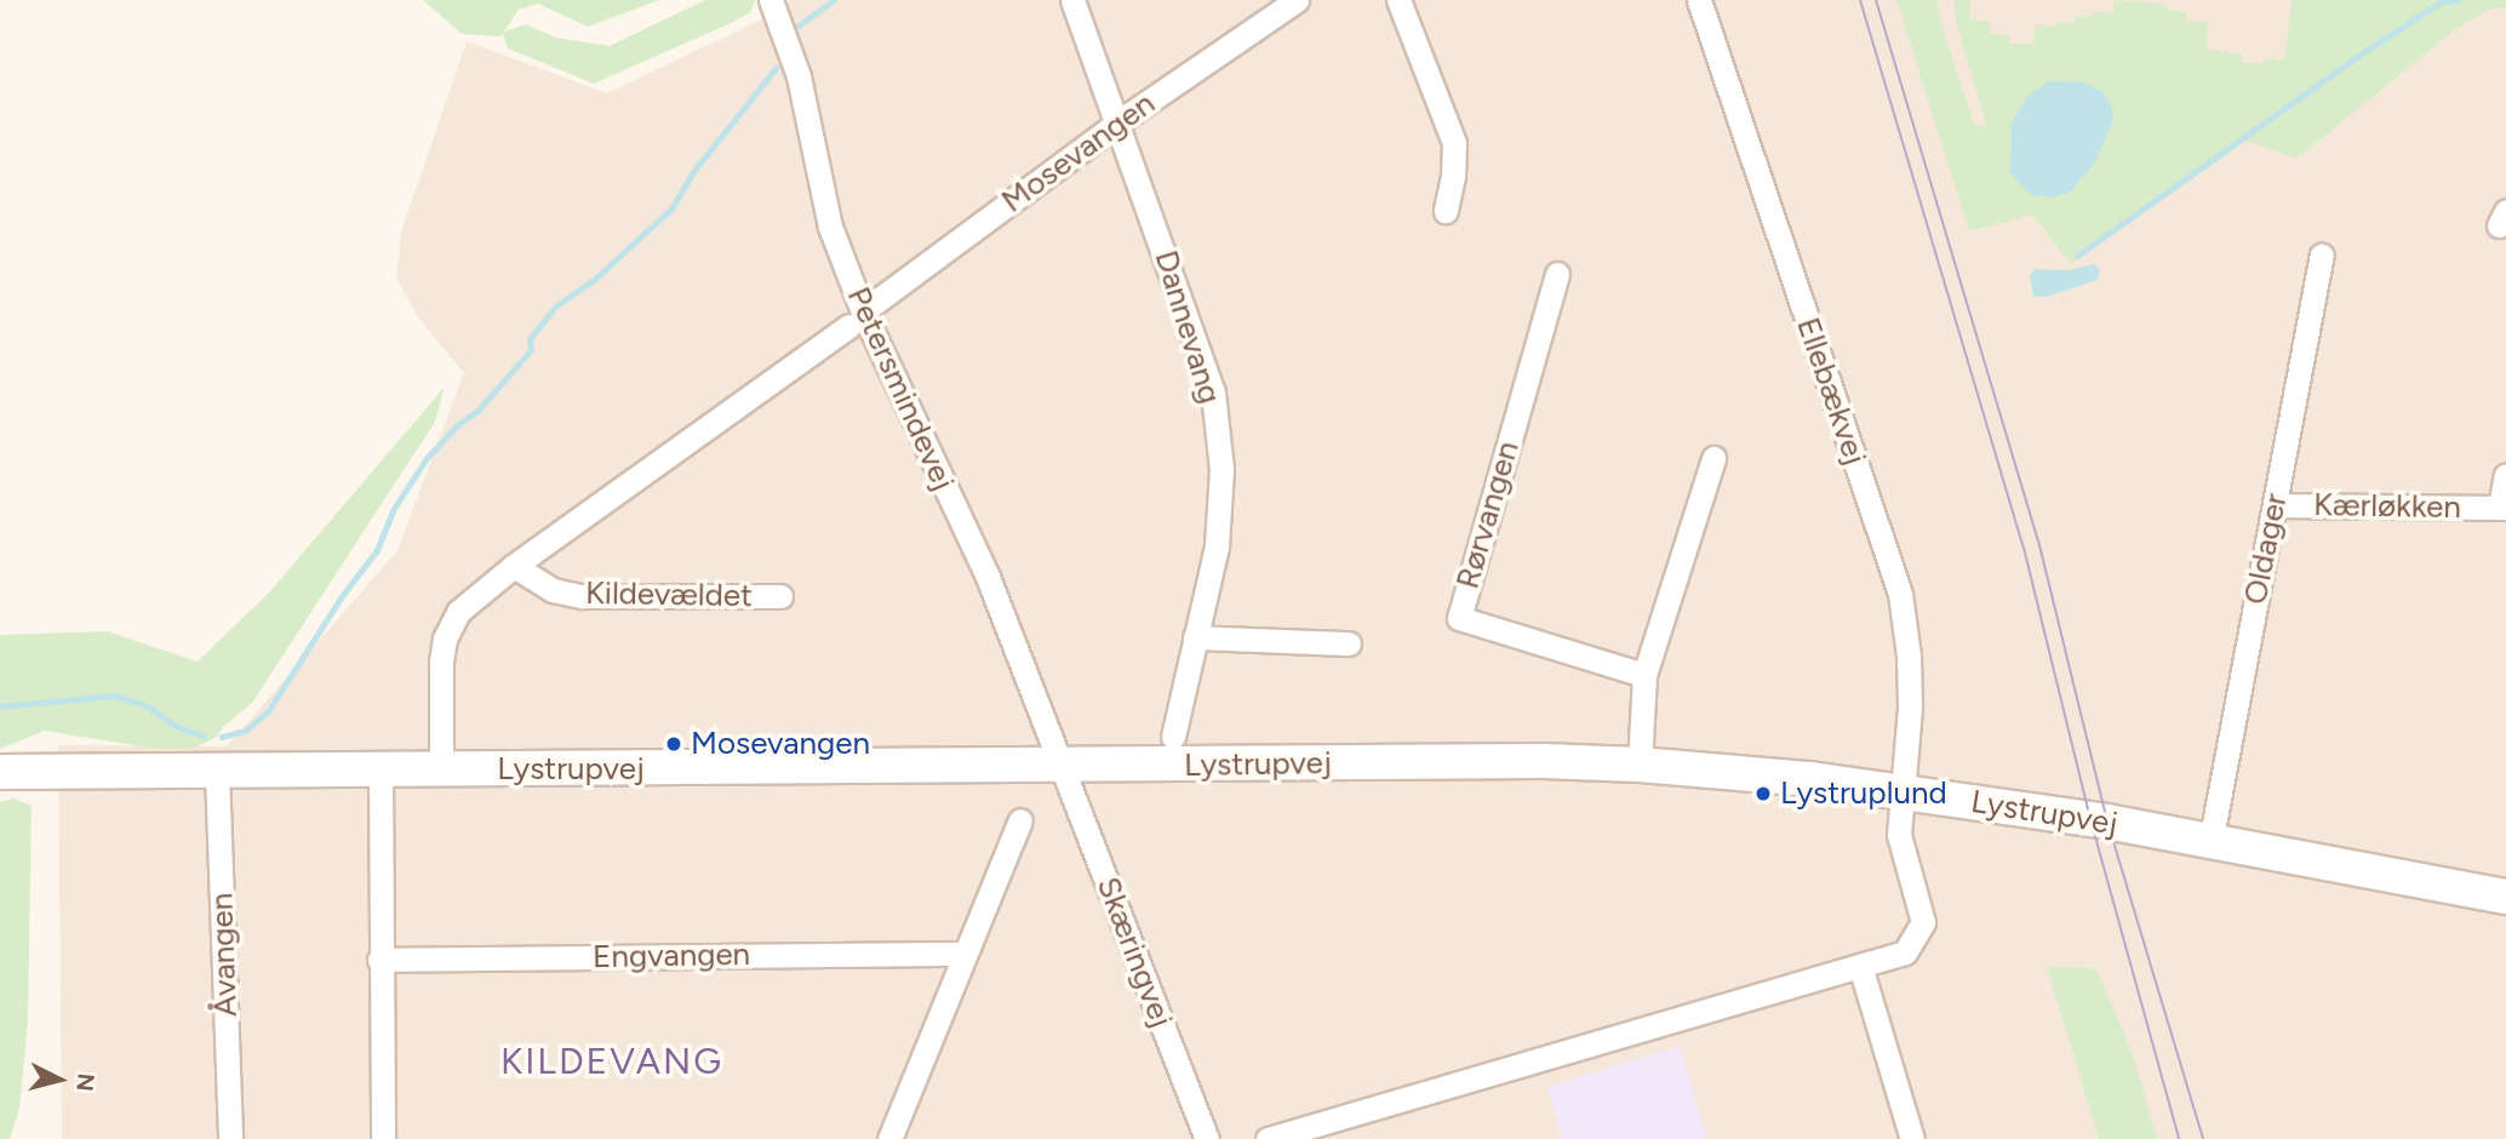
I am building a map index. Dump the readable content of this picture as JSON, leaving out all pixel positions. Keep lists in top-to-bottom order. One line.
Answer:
{"streets":{"street":["Mosevangen","Dannevang","Petersmindevej","Ellebækvej","Kærløkken","Rørvangen","Oldager","Kildevældet","Lystrupvej","Skæringvej","Åvangen","Engvangen"]},"crossings":[["Mosevangen","Dannevang"],["Mosevangen","Petersmindevej"],["Mosevangen","Kildevældet"],["Mosevangen","Lystrupvej"],["Petersmindevej","Lystrupvej"],["Petersmindevej","Skæringvej"],["Ellebækvej","Lystrupvej"],["Kærløkken","Oldager"],["Oldager","Lystrupvej"],["Lystrupvej","Skæringvej"],["Lystrupvej","Åvangen"]],"districts":["KILDEVANG"],"places":["Mosevangen","Lystruplund"],"north":"right"}
